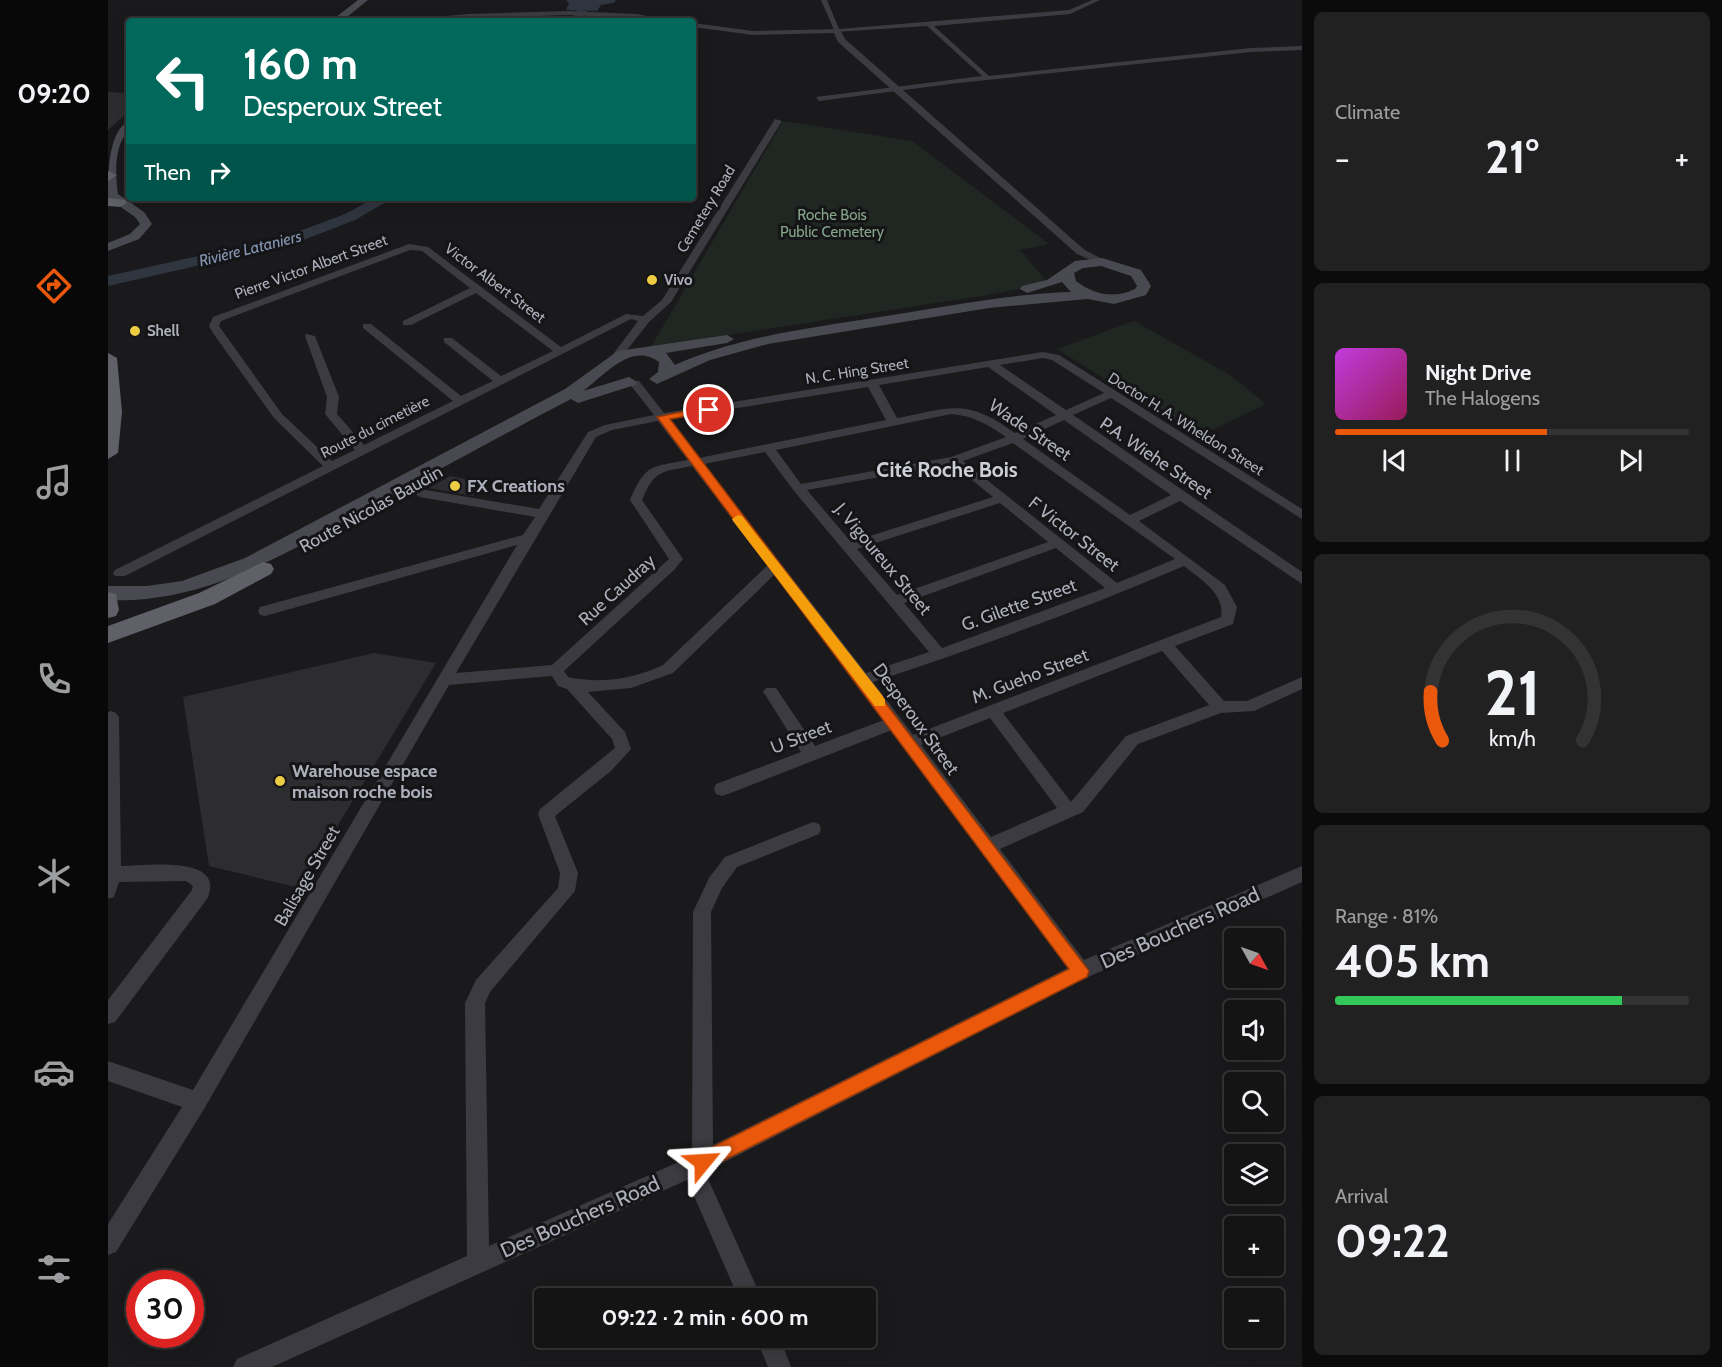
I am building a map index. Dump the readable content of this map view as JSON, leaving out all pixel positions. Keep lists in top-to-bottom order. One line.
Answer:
{"streets":{"main road":["Route Nicolas Baudin"],"street":["Cemetery Road","Pierre Victor Albert Street","Victor Albert Street","N. C. Hing Street","Doctor H. A. Wheldon Street","Route du cimetière","Wade Street","P.A. Wiehe Street","F Victor Street","J. Vigoureux Street","Rue Caudray","G. Gilette Street","M. Gueho Street","Desperoux Street","U Street","Balisage Street","Des Bouchers Road"]},"crossings":[["Cemetery Road","Route du cimetière"],["Cemetery Road","Route Nicolas Baudin"],["Pierre Victor Albert Street","Victor Albert Street"],["Pierre Victor Albert Street","Route du cimetière"],["Victor Albert Street","Route du cimetière"],["N. C. Hing Street","Doctor H. A. Wheldon Street"],["N. C. Hing Street","P.A. Wiehe Street"],["N. C. Hing Street","Desperoux Street"],["N. C. Hing Street","Balisage Street"],["Wade Street","J. Vigoureux Street"],["Wade Street","Rue Caudray"],["Wade Street","G. Gilette Street"],["Wade Street","M. Gueho Street"],["Wade Street","Desperoux Street"],["Route Nicolas Baudin","Desperoux Street"],["F Victor Street","G. Gilette Street"],["J. Vigoureux Street","G. Gilette Street"],["Rue Caudray","Desperoux Street"],["G. Gilette Street","Desperoux Street"],["M. Gueho Street","Desperoux Street"],["Desperoux Street","U Street"],["Desperoux Street","Balisage Street"],["Desperoux Street","Des Bouchers Road"]],"districts":["Cité Roche Bois"],"water":["Rivière Lataniers"],"parks":["Roche Bois Public Cemetery"],"places":["Vivo","Shell","FX Creations","Warehouse espace maison roche bois"],"north":"bottom right","page":{"tabs":"09:20","tile":["Climate",["Range · 81%","405 km"],["Arrival","09:22"]],"turn":["160 m","Desperoux Street"],"heat":["−","21°","+"],"then":"Then","song":["Night Drive","The Halogens"],"map_buttons":["+","−"],"limit":"30","trip":"09:22 · 2 min · 600 m","gauge":["21","km/h"]}}
